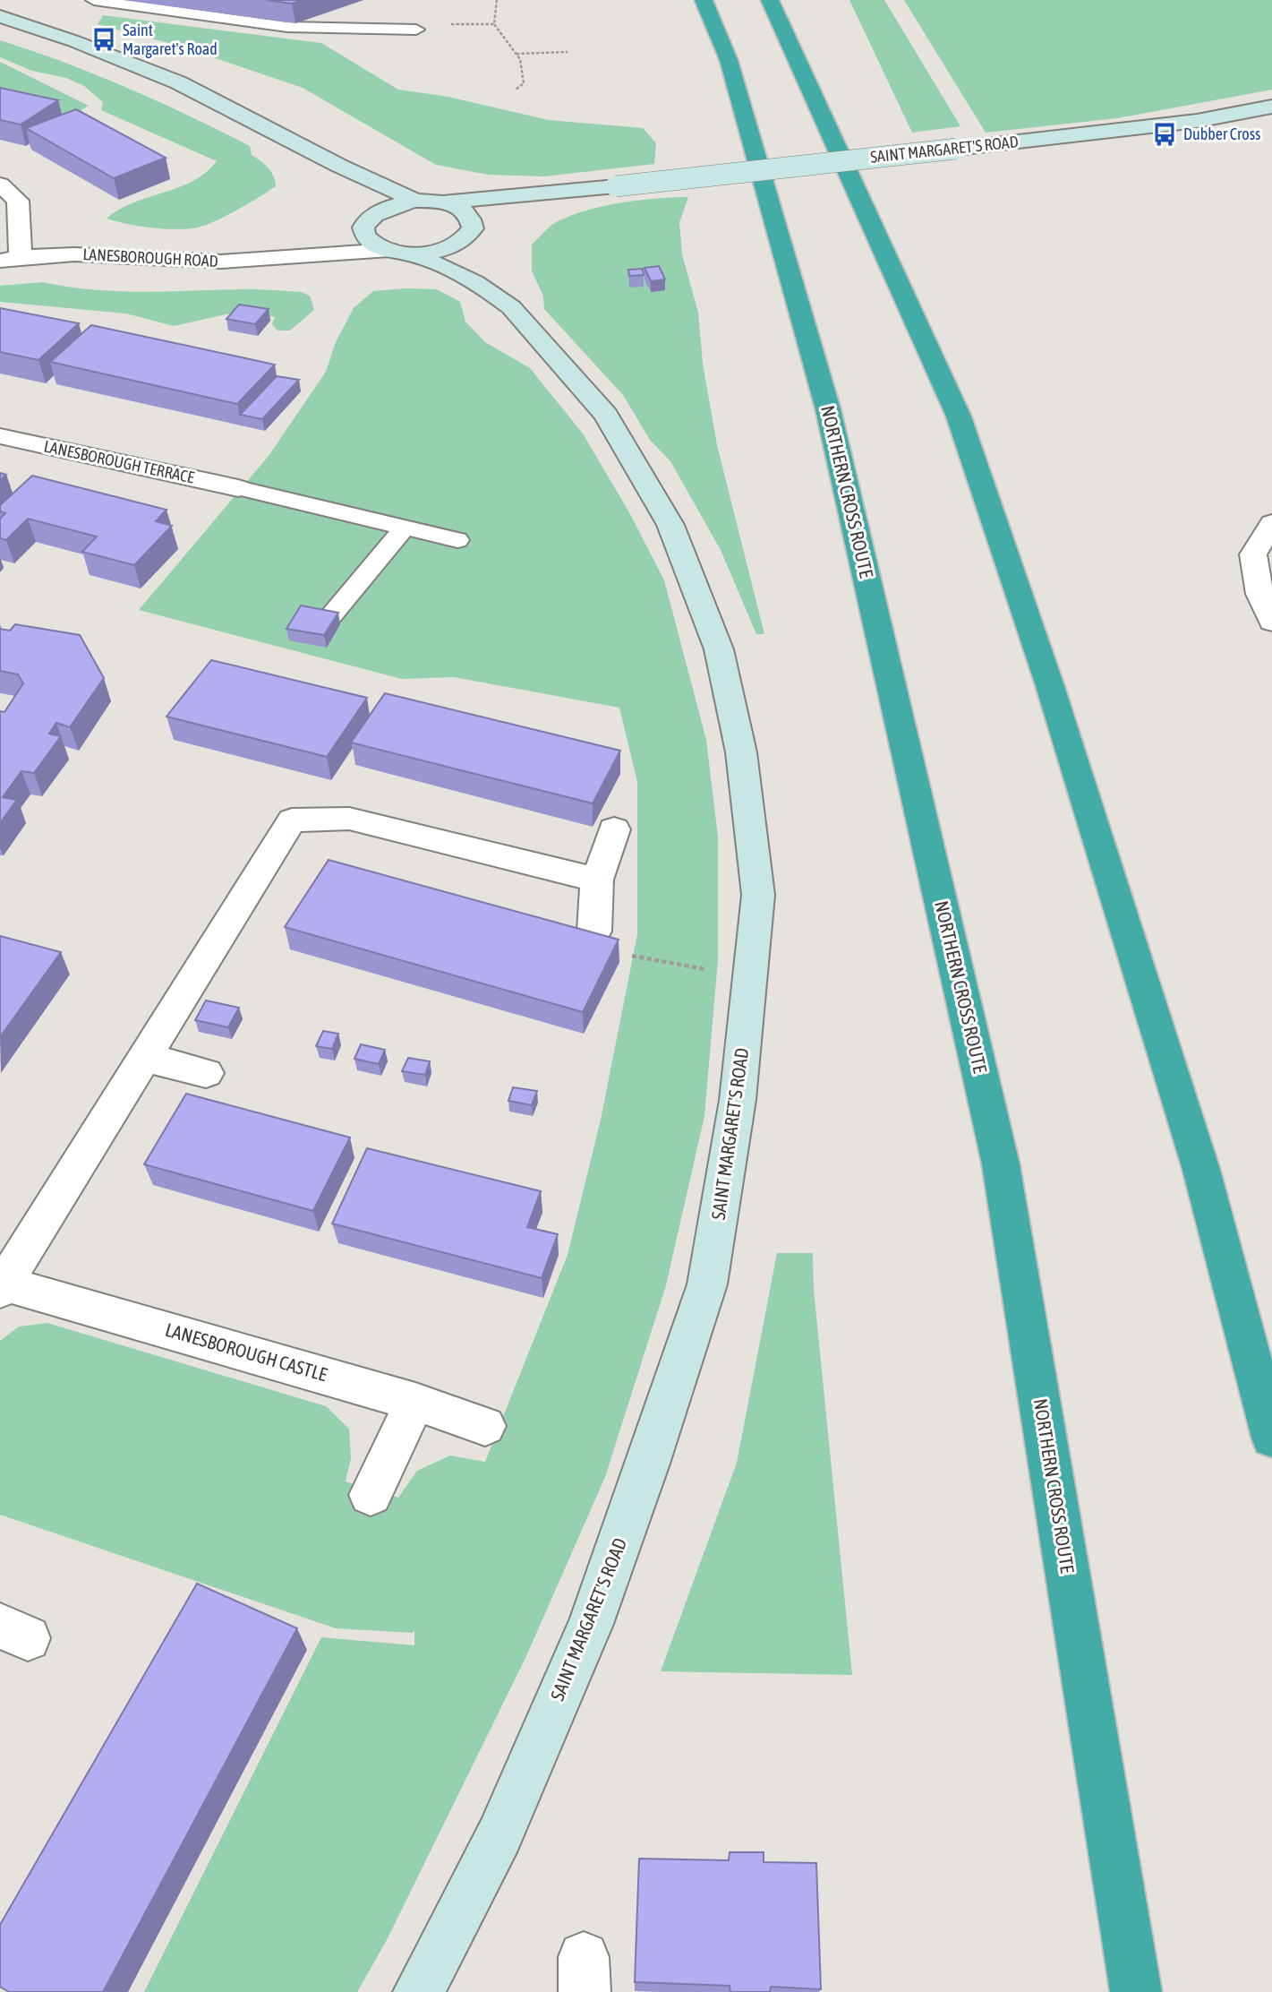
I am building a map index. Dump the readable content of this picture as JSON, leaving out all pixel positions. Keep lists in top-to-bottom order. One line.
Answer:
{"streets":{"highway":["NORTHERN CROSS ROUTE"],"main road":["SAINT MARGARET'S ROAD"],"street":["LANESBOROUGH ROAD","LANESBOROUGH TERRACE","LANESBOROUGH CASTLE"]},"crossings":[["SAINT MARGARET'S ROAD","LANESBOROUGH ROAD"]],"places":{"bus stop":["Saint Margaret's Road","Dubber Cross"]}}
